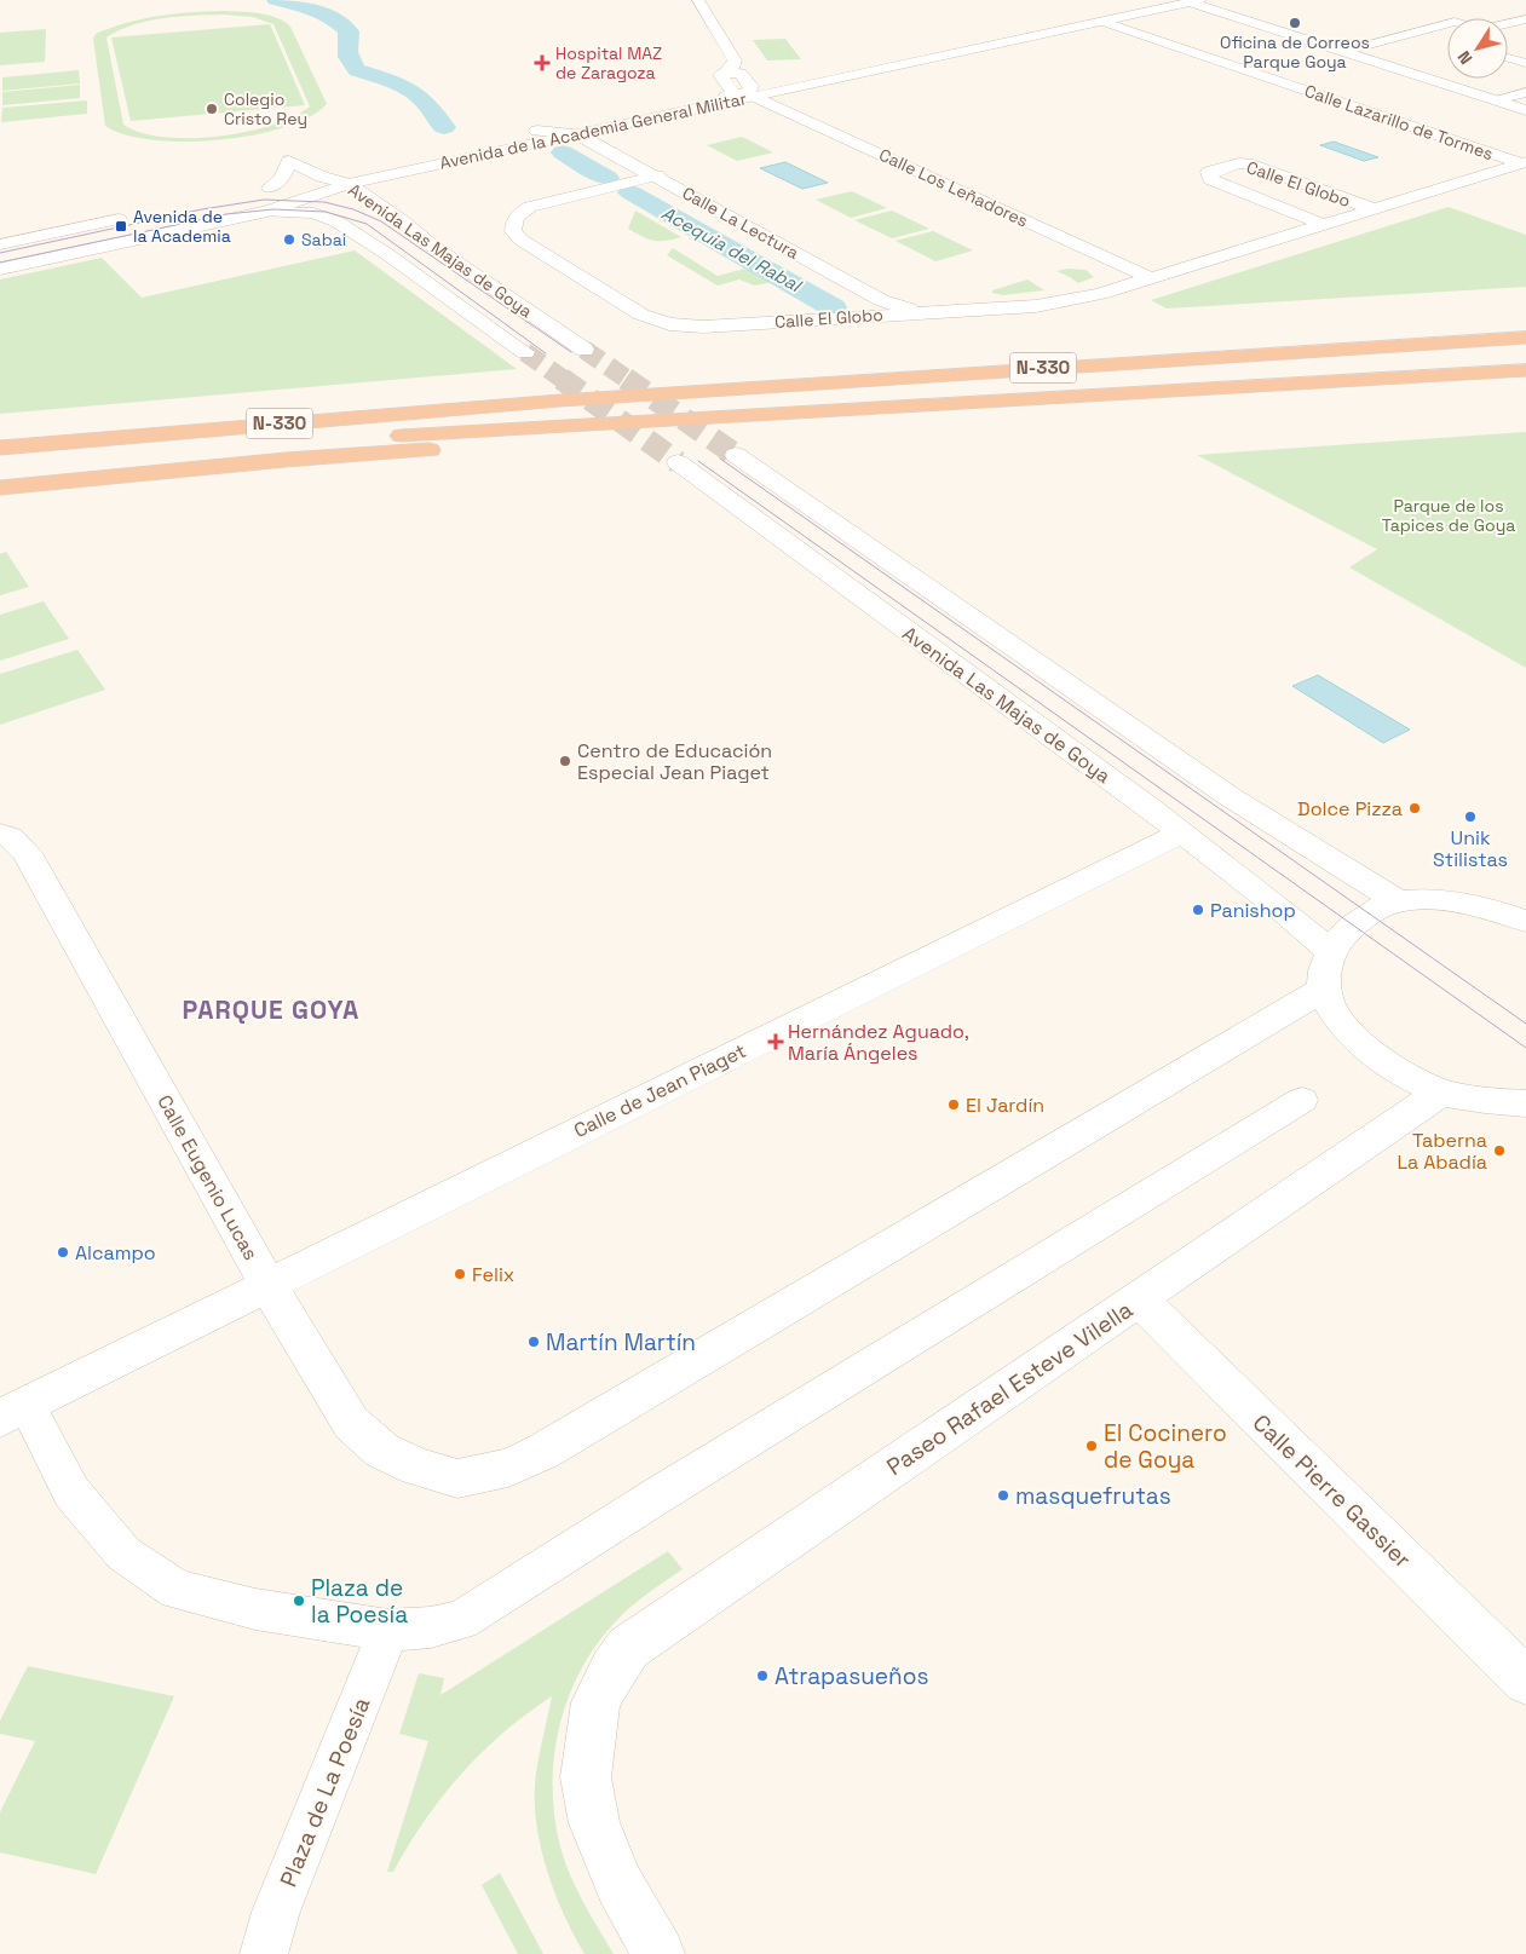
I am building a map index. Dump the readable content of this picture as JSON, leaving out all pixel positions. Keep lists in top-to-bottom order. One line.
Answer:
{"streets":{"highway":["N-330"],"street":["Calle Lazarillo de Tormes","Avenida de la Academia General Militar","Calle El Globo","Calle Los Leñadores","Calle La Lectura","Avenida Las Majas de Goya","Calle de Jean Piaget","Calle Eugenio Lucas","Paseo Rafael Esteve Vilella","Calle Pierre Gassier","Plaza de La Poesía"]},"crossings":[["Calle Lazarillo de Tormes","Avenida de la Academia General Militar"],["Calle Lazarillo de Tormes","Calle El Globo"],["Avenida de la Academia General Militar","Calle Los Leñadores"],["Avenida de la Academia General Militar","Calle La Lectura"],["Avenida de la Academia General Militar","Avenida Las Majas de Goya"],["Calle El Globo","Calle Los Leñadores"],["Calle El Globo","Calle La Lectura"],["Avenida Las Majas de Goya","Calle de Jean Piaget"],["Avenida Las Majas de Goya","Calle Eugenio Lucas"],["Calle de Jean Piaget","Calle Eugenio Lucas"],["Paseo Rafael Esteve Vilella","Calle Pierre Gassier"]],"districts":["PARQUE GOYA"],"water":["Acequia del Rabal"],"parks":["Parque de los Tapices de Goya"],"places":{"other":["Oficina de Correos Parque Goya","Colegio Cristo Rey","Sabai","Centro de Educación Especial Jean Piaget","Dolce Pizza","Unik Stilistas","Panishop","El Jardín","Taberna La Abadía","Alcampo","Felix","Martín Martín","El Cocinero de Goya","masquefrutas","Plaza de la Poesía","Atrapasueños"],"health":["Hospital MAZ de Zaragoza","Hernández Aguado, María Ángeles"],"transit":["Avenida de la Academia"]},"north":"bottom left"}
